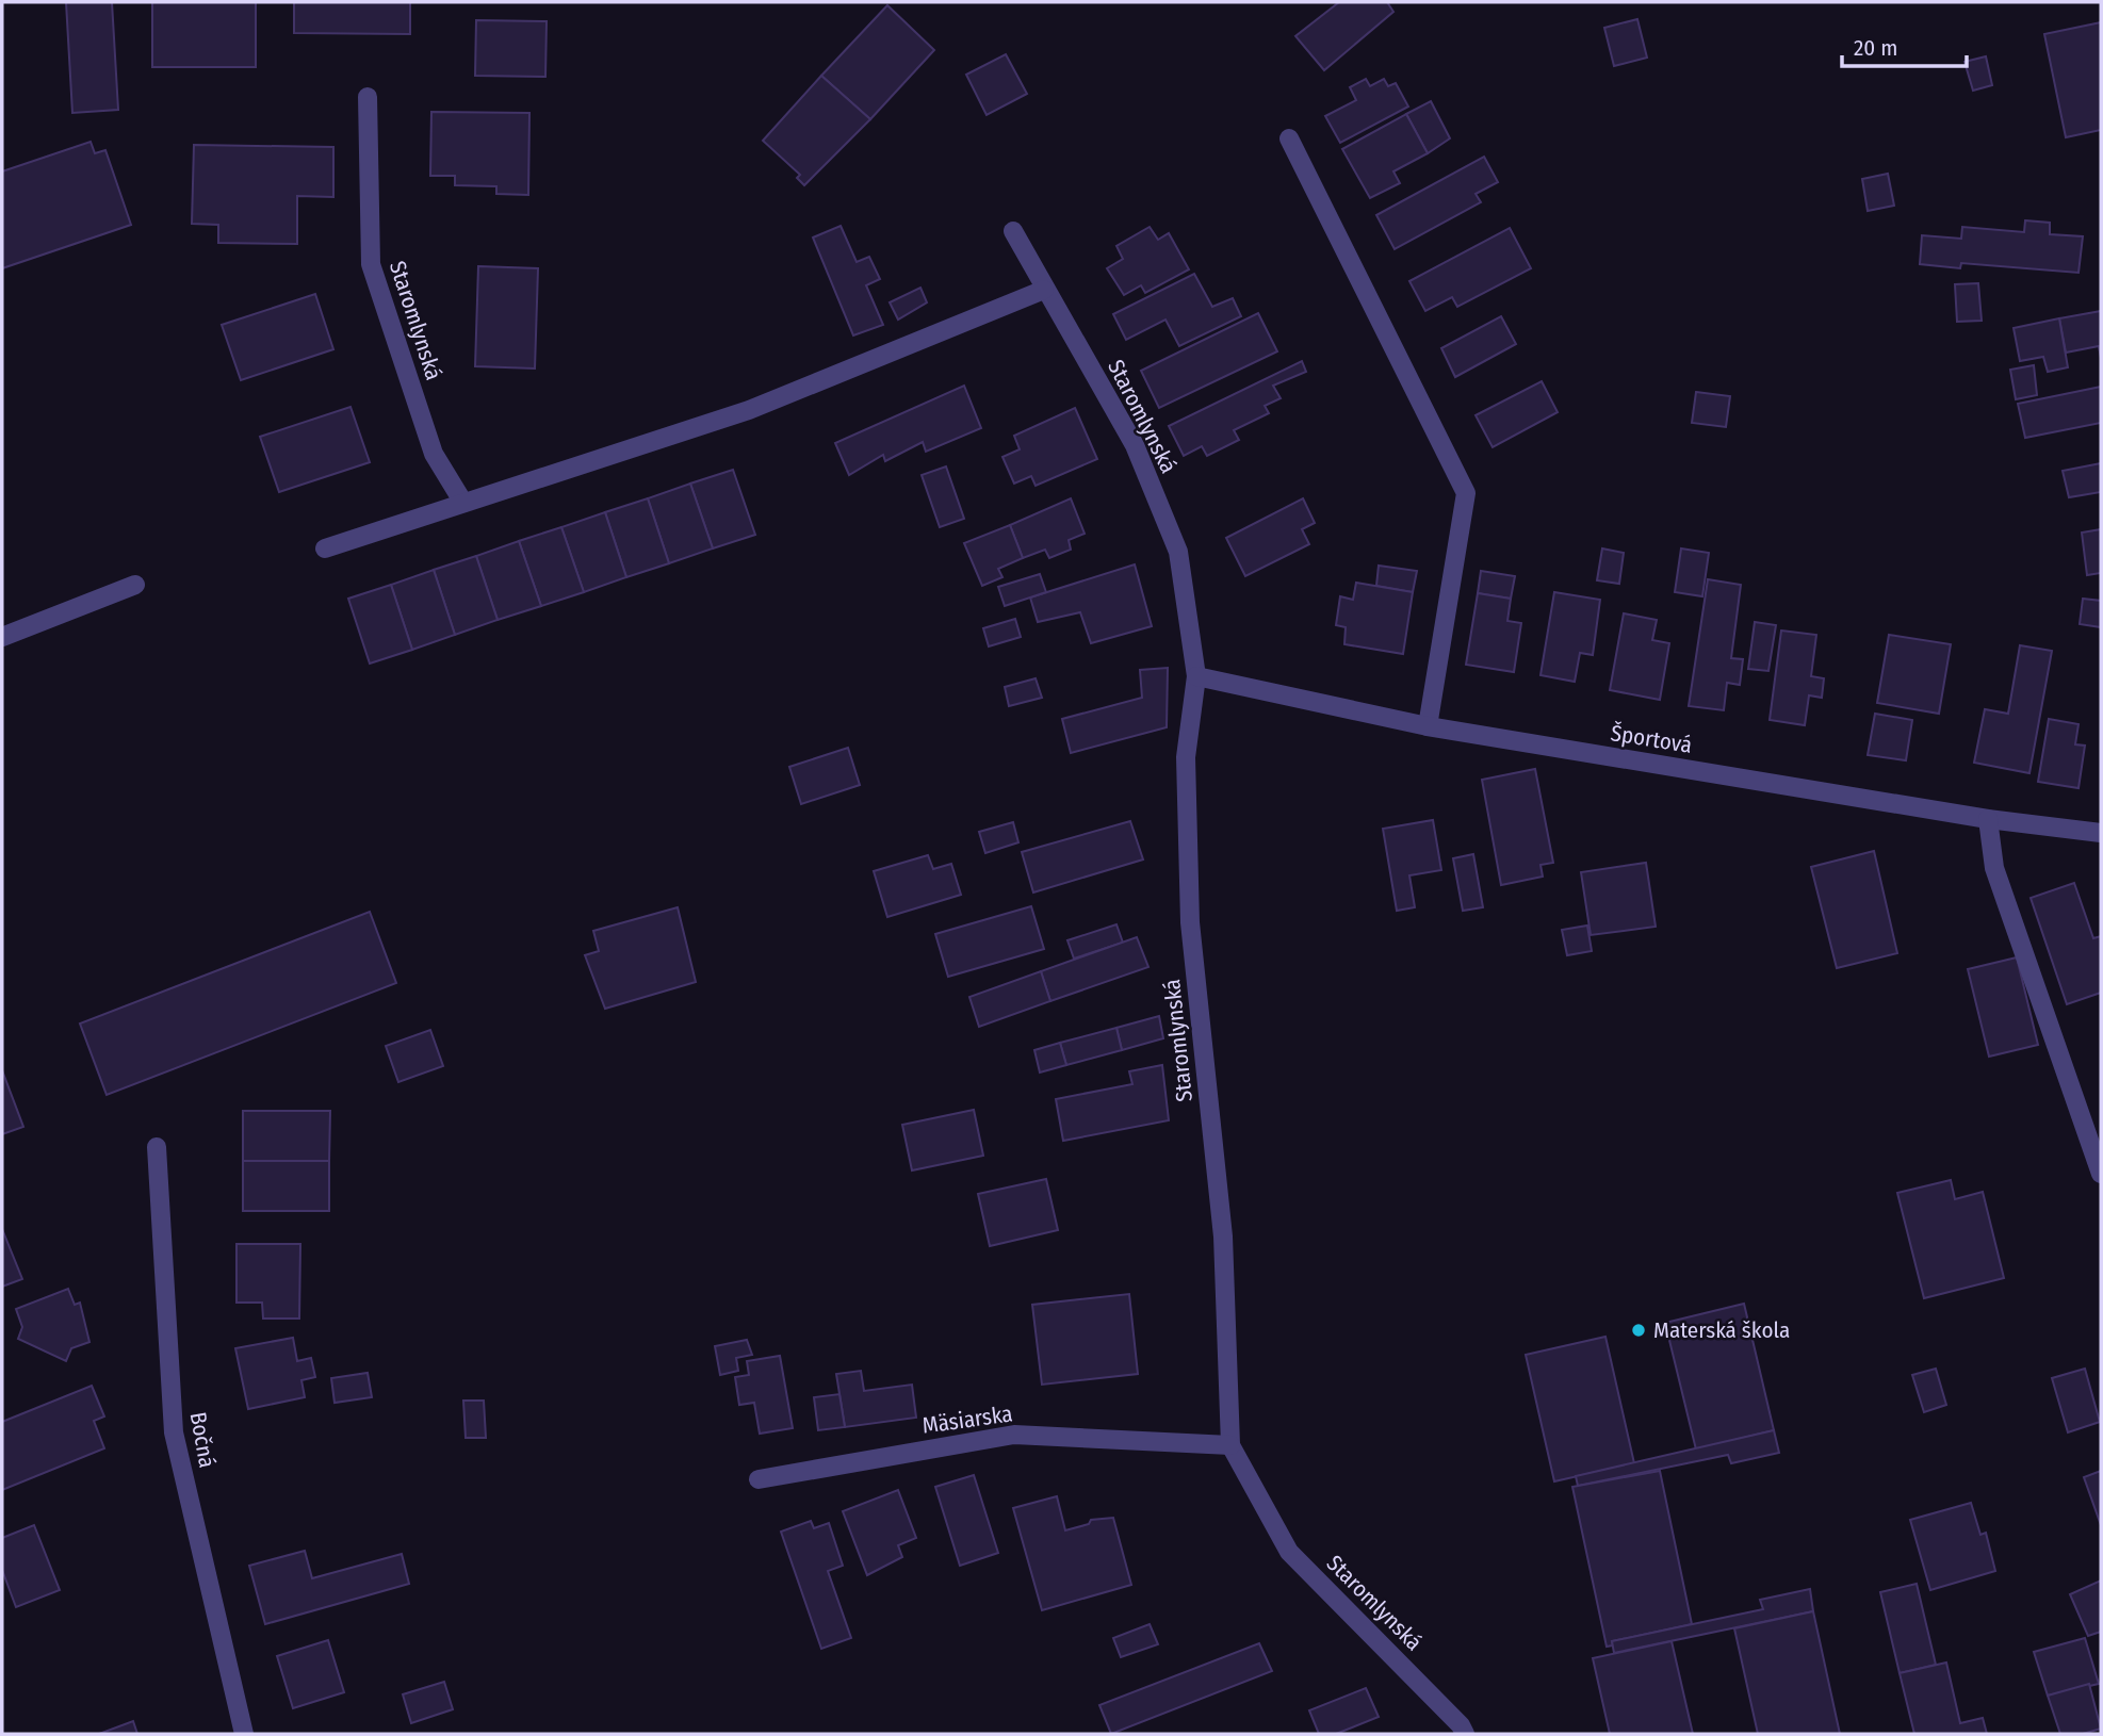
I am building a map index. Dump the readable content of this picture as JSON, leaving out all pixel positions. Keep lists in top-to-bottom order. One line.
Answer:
{"streets":{"street":["Staromlynská","Športová","Mäsiarska","Bočná"]},"crossings":[["Staromlynská","Športová"],["Staromlynská","Mäsiarska"]],"places":["Materská škola"],"scale_bar":"20 m"}
